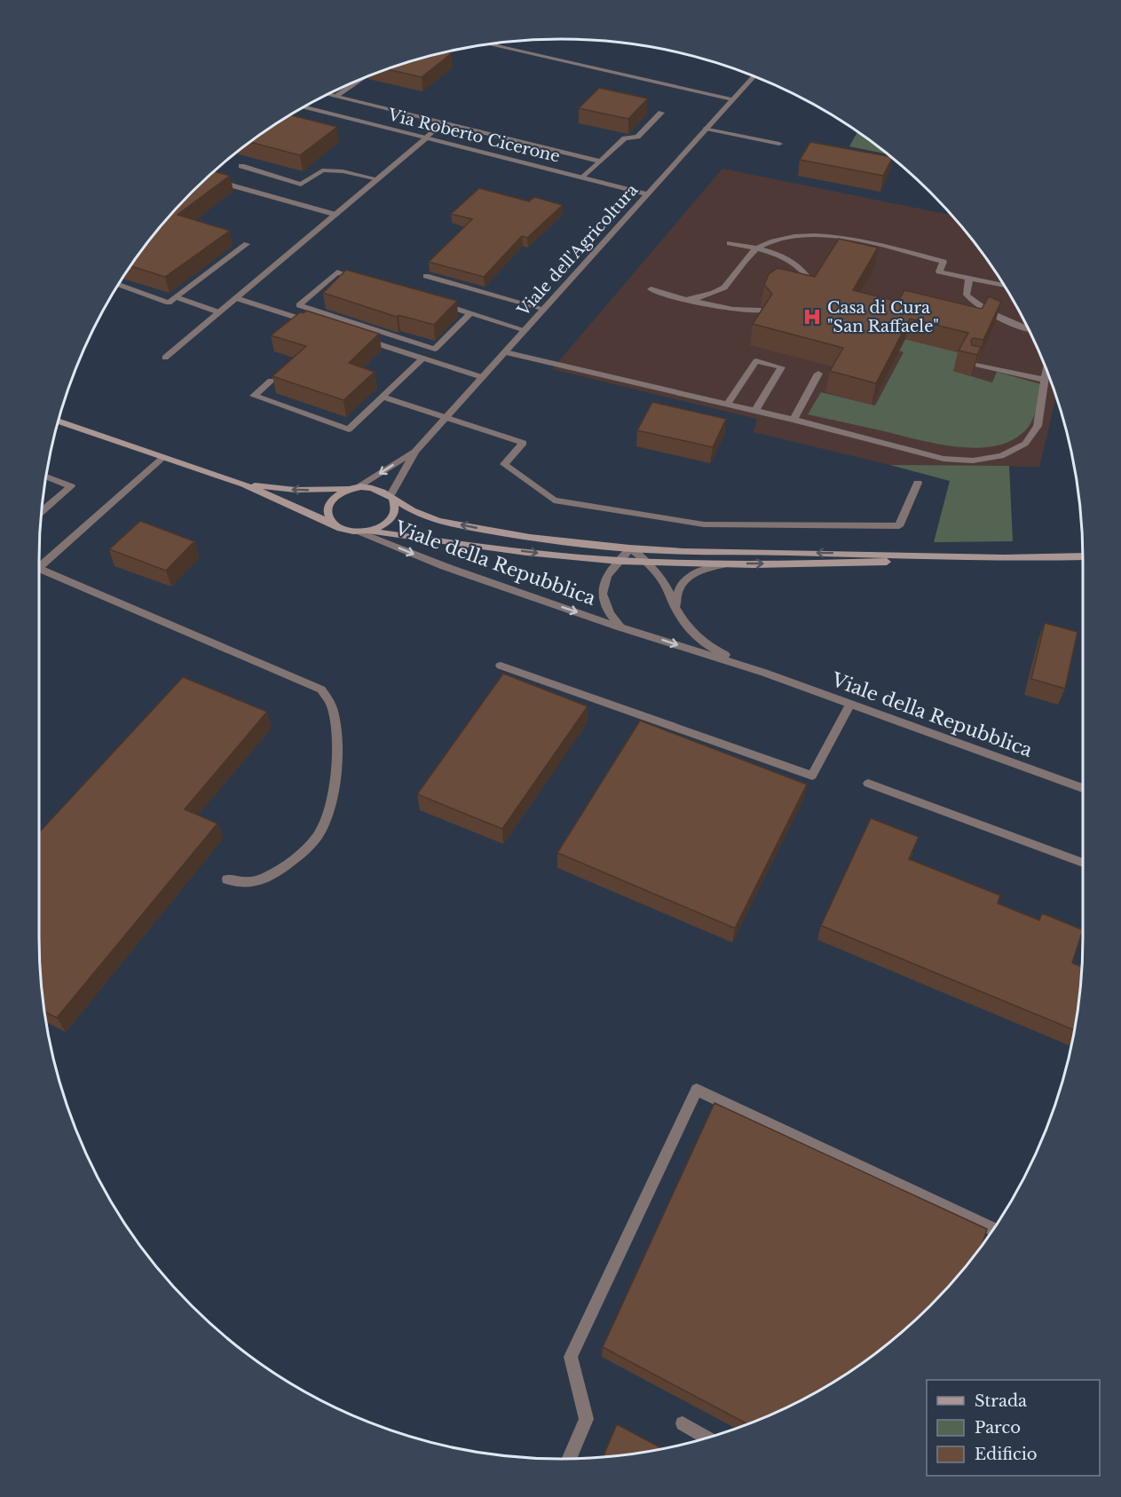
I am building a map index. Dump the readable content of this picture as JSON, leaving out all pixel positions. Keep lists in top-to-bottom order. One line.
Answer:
{"streets":{"street":["Via Roberto Cicerone","Viale dell'Agricoltura","Viale della Repubblica"]},"crossings":[["Via Roberto Cicerone","Viale dell'Agricoltura"],["Viale dell'Agricoltura","Viale della Repubblica"]],"places":{"hospital":["Casa di Cura \"San Raffaele\""]},"legend":["Strada","Parco","Edificio"]}
